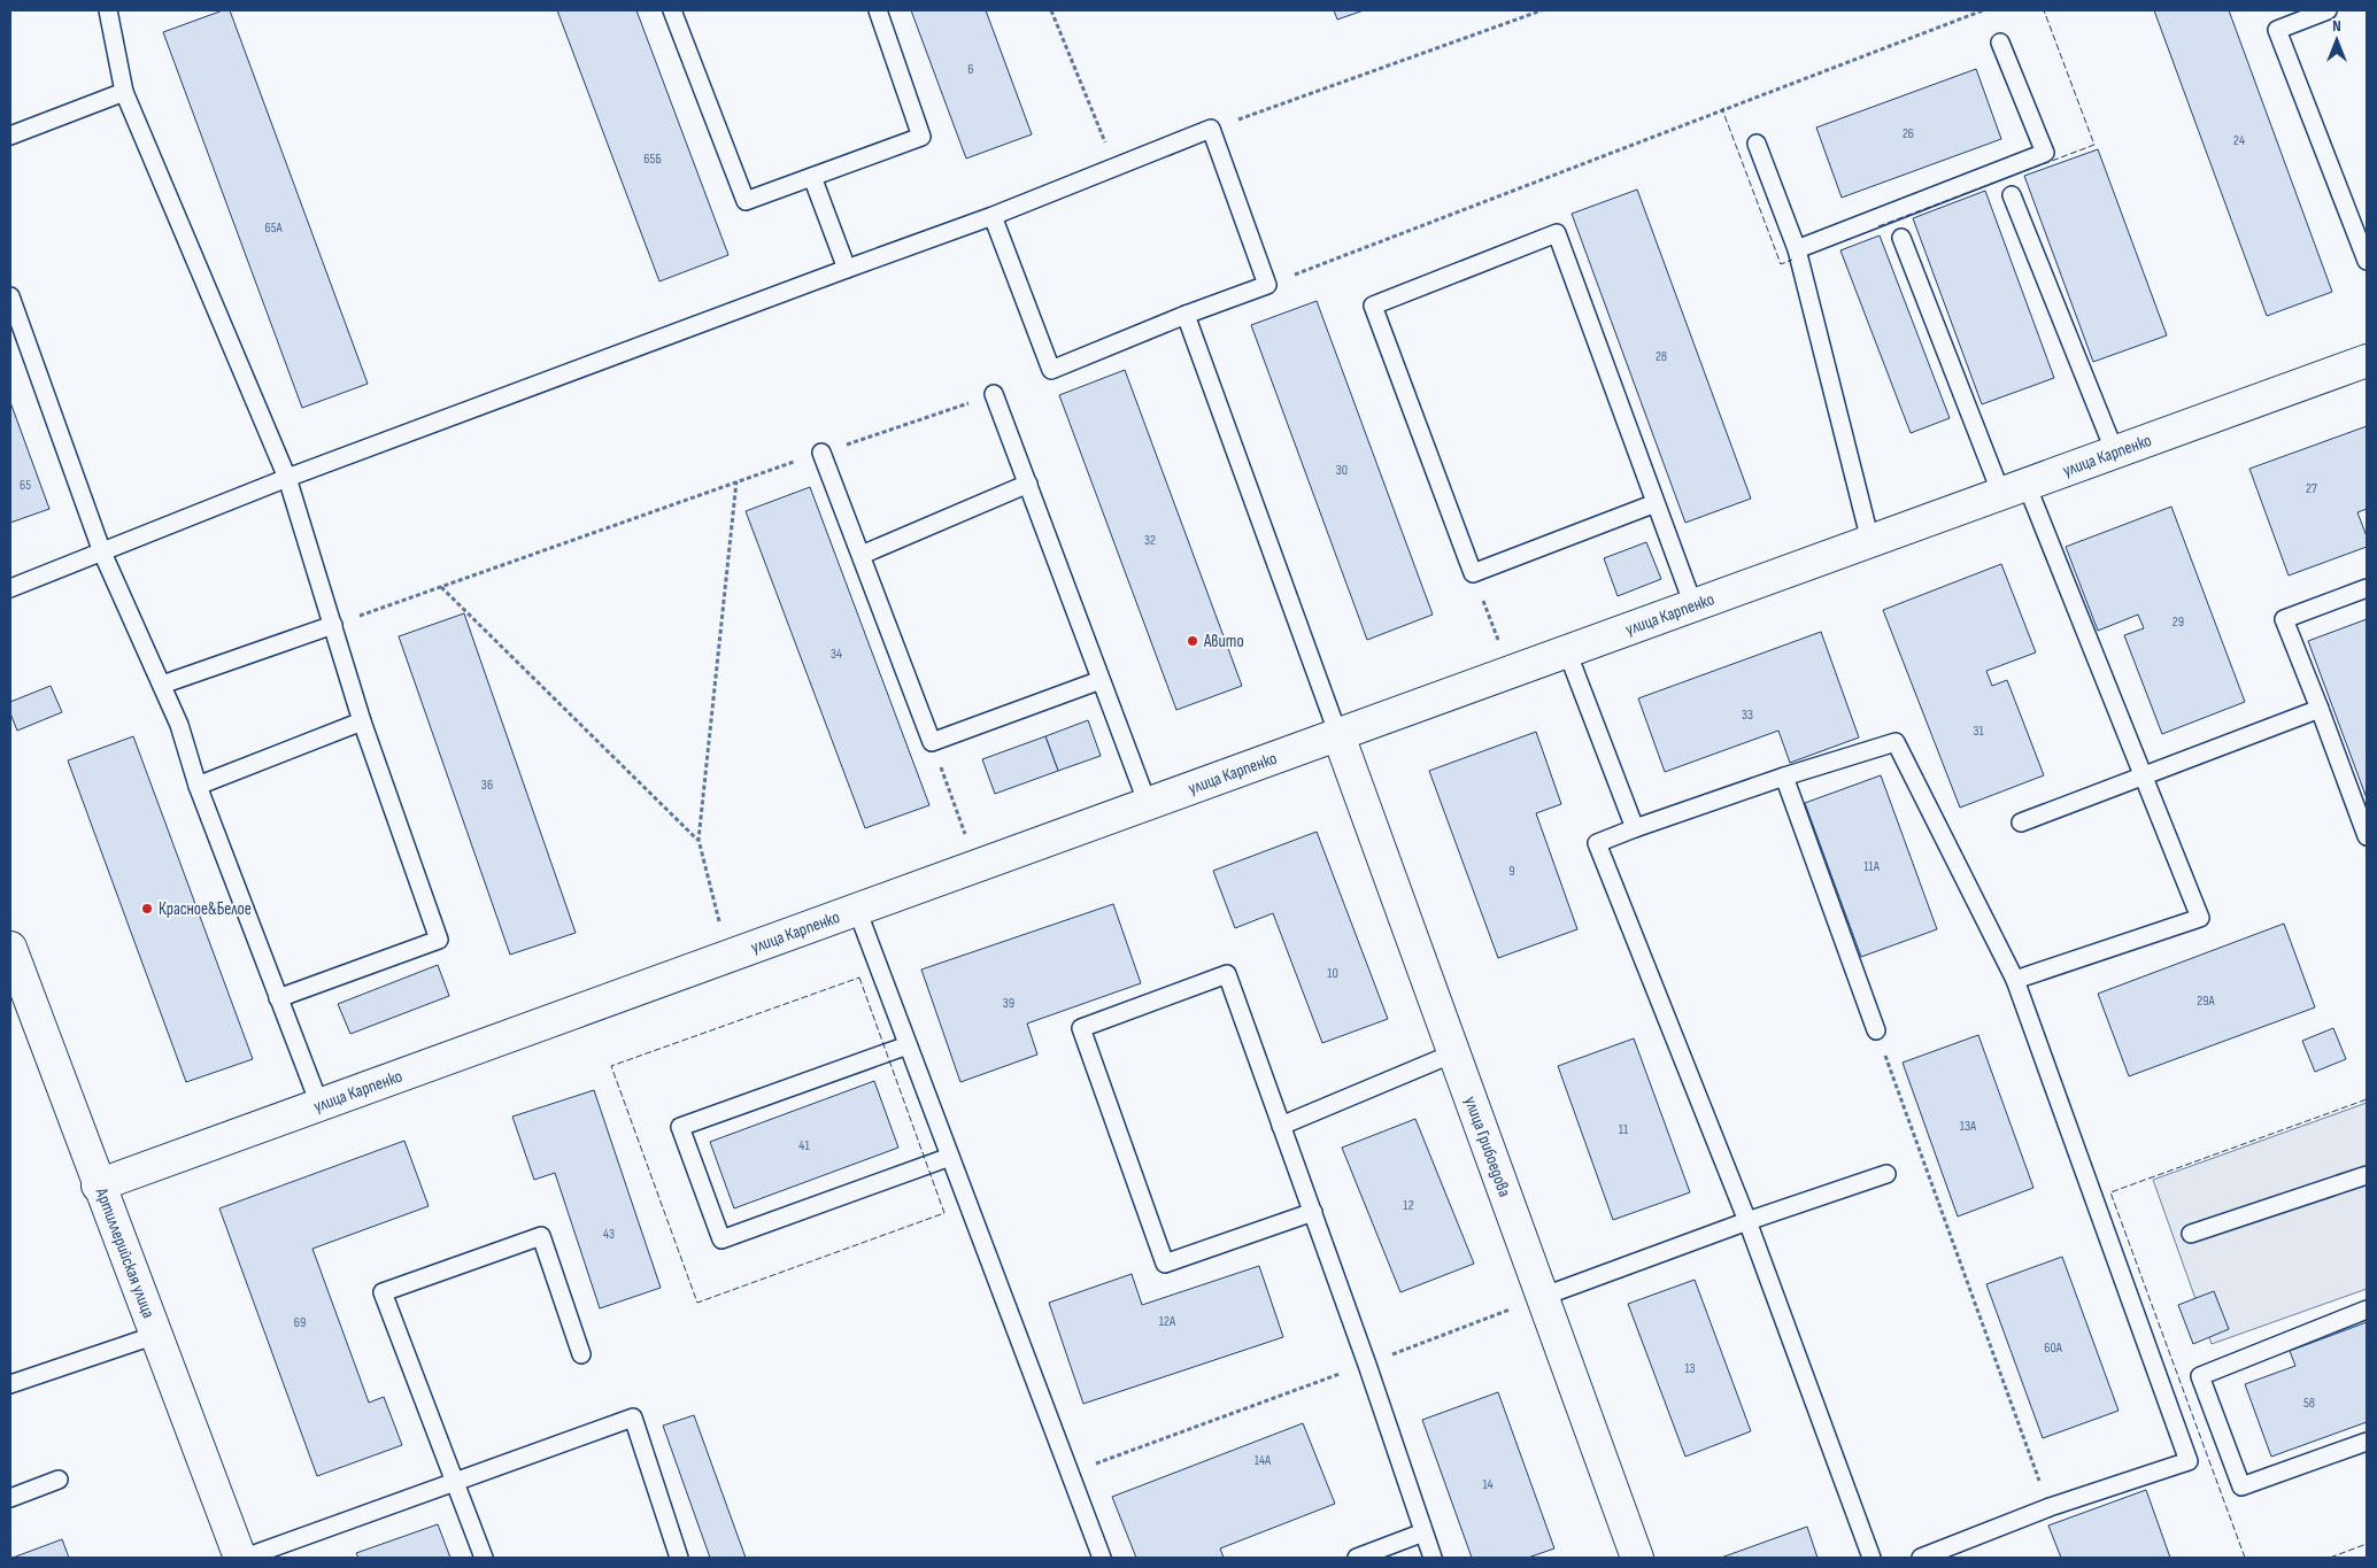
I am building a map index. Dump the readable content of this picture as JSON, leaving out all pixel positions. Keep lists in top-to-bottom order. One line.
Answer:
{"streets":{"street":["улица Карпенко","улица Грибоедова","Артиллерийская улица"]},"crossings":[["улица Карпенко","улица Грибоедова"],["улица Карпенко","Артиллерийская улица"]],"places":["Авито","Красное&Белое"],"house_numbers":["6","26","24","65Б","65А","28","30","65","27","32","29","34","33","31","36","11А","9","10","29А","39","13А","11","41","12","43","12А","69","60А","13","58","14А","14"],"north":"top"}
